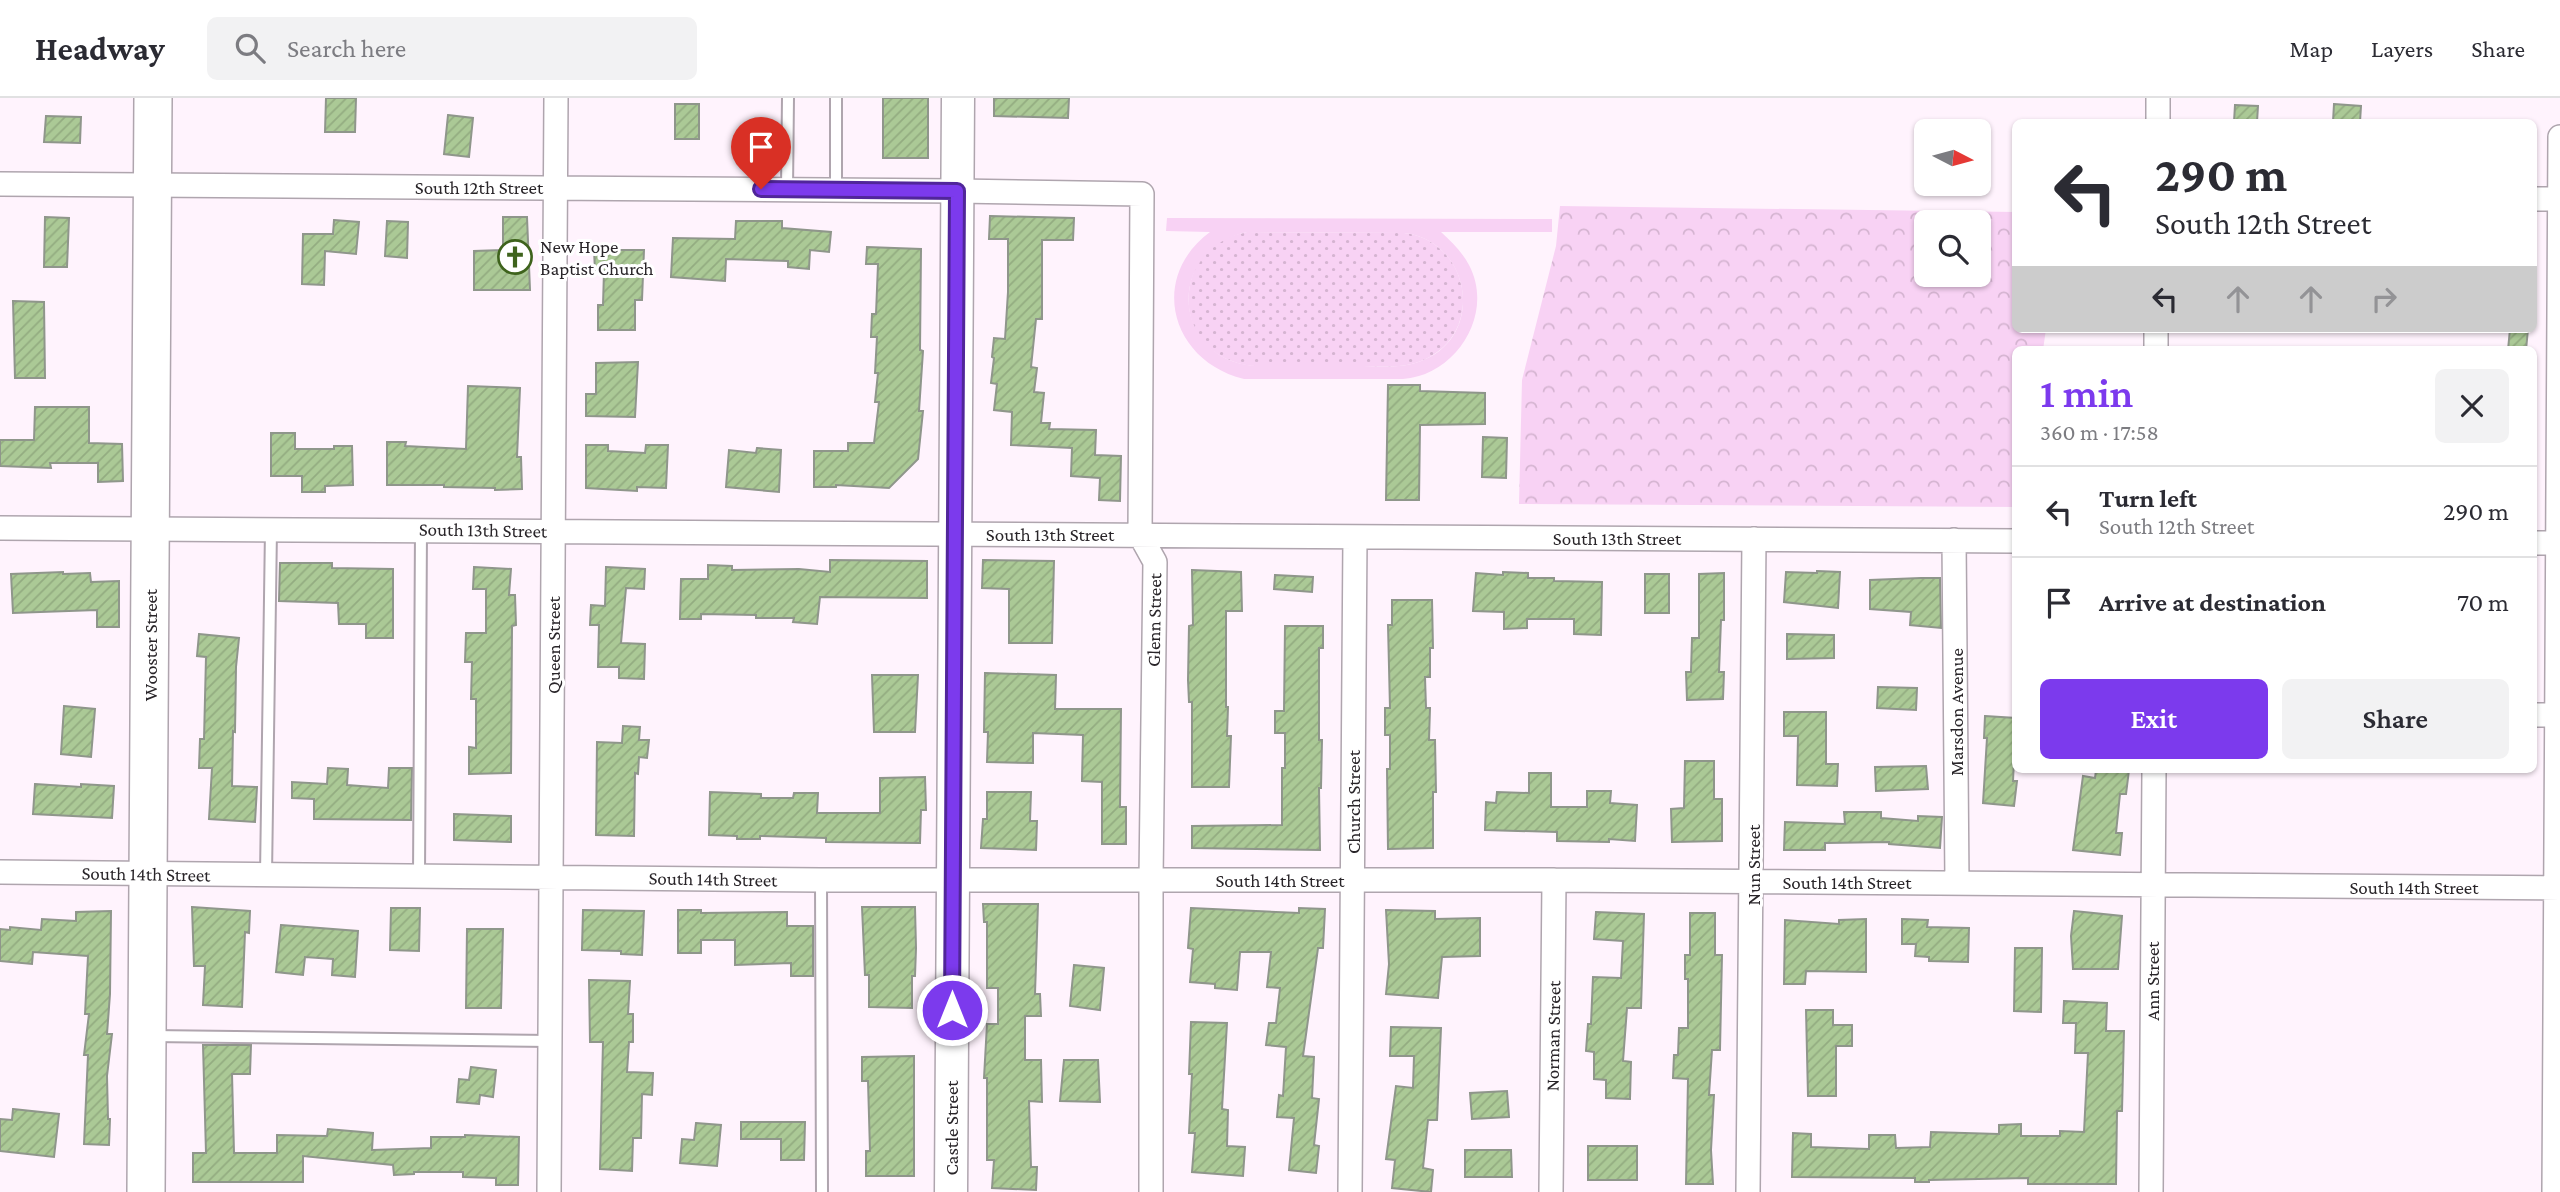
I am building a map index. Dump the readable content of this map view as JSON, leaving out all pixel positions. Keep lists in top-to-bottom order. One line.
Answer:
{"streets":{"main road":["Wooster Street"],"street":["South 12th Street","South 13th Street","Glenn Street","Queen Street","Marsdon Avenue","Church Street","Nun Street","South 14th Street","Ann Street","Norman Street","Castle Street"]},"crossings":[["South 12th Street","Glenn Street"],["South 12th Street","Wooster Street"],["South 12th Street","Queen Street"],["South 12th Street","Castle Street"],["South 13th Street","Glenn Street"],["South 13th Street","Wooster Street"],["South 13th Street","Queen Street"],["South 13th Street","Marsdon Avenue"],["South 13th Street","Church Street"],["South 13th Street","Nun Street"],["South 13th Street","Castle Street"],["Glenn Street","South 14th Street"],["Glenn Street","Castle Street"],["Wooster Street","South 14th Street"],["Queen Street","South 14th Street"],["Marsdon Avenue","South 14th Street"],["Church Street","South 14th Street"],["Nun Street","South 14th Street"],["South 14th Street","Ann Street"],["South 14th Street","Norman Street"],["South 14th Street","Castle Street"]],"places":{"church":["New Hope Baptist Church"]},"north":"right","page":{"header":"Headway","search":"Search here","nav":["Map","Layers","Share"],"turn":["290 m","South 12th Street"],"heading":["1 min","360 m · 17:58"],"list":[{"name":"Turn left","note":"South 12th Street","value":"290 m"},{"name":"Arrive at destination","value":"70 m"}],"buttons":["Exit","Share"]}}
